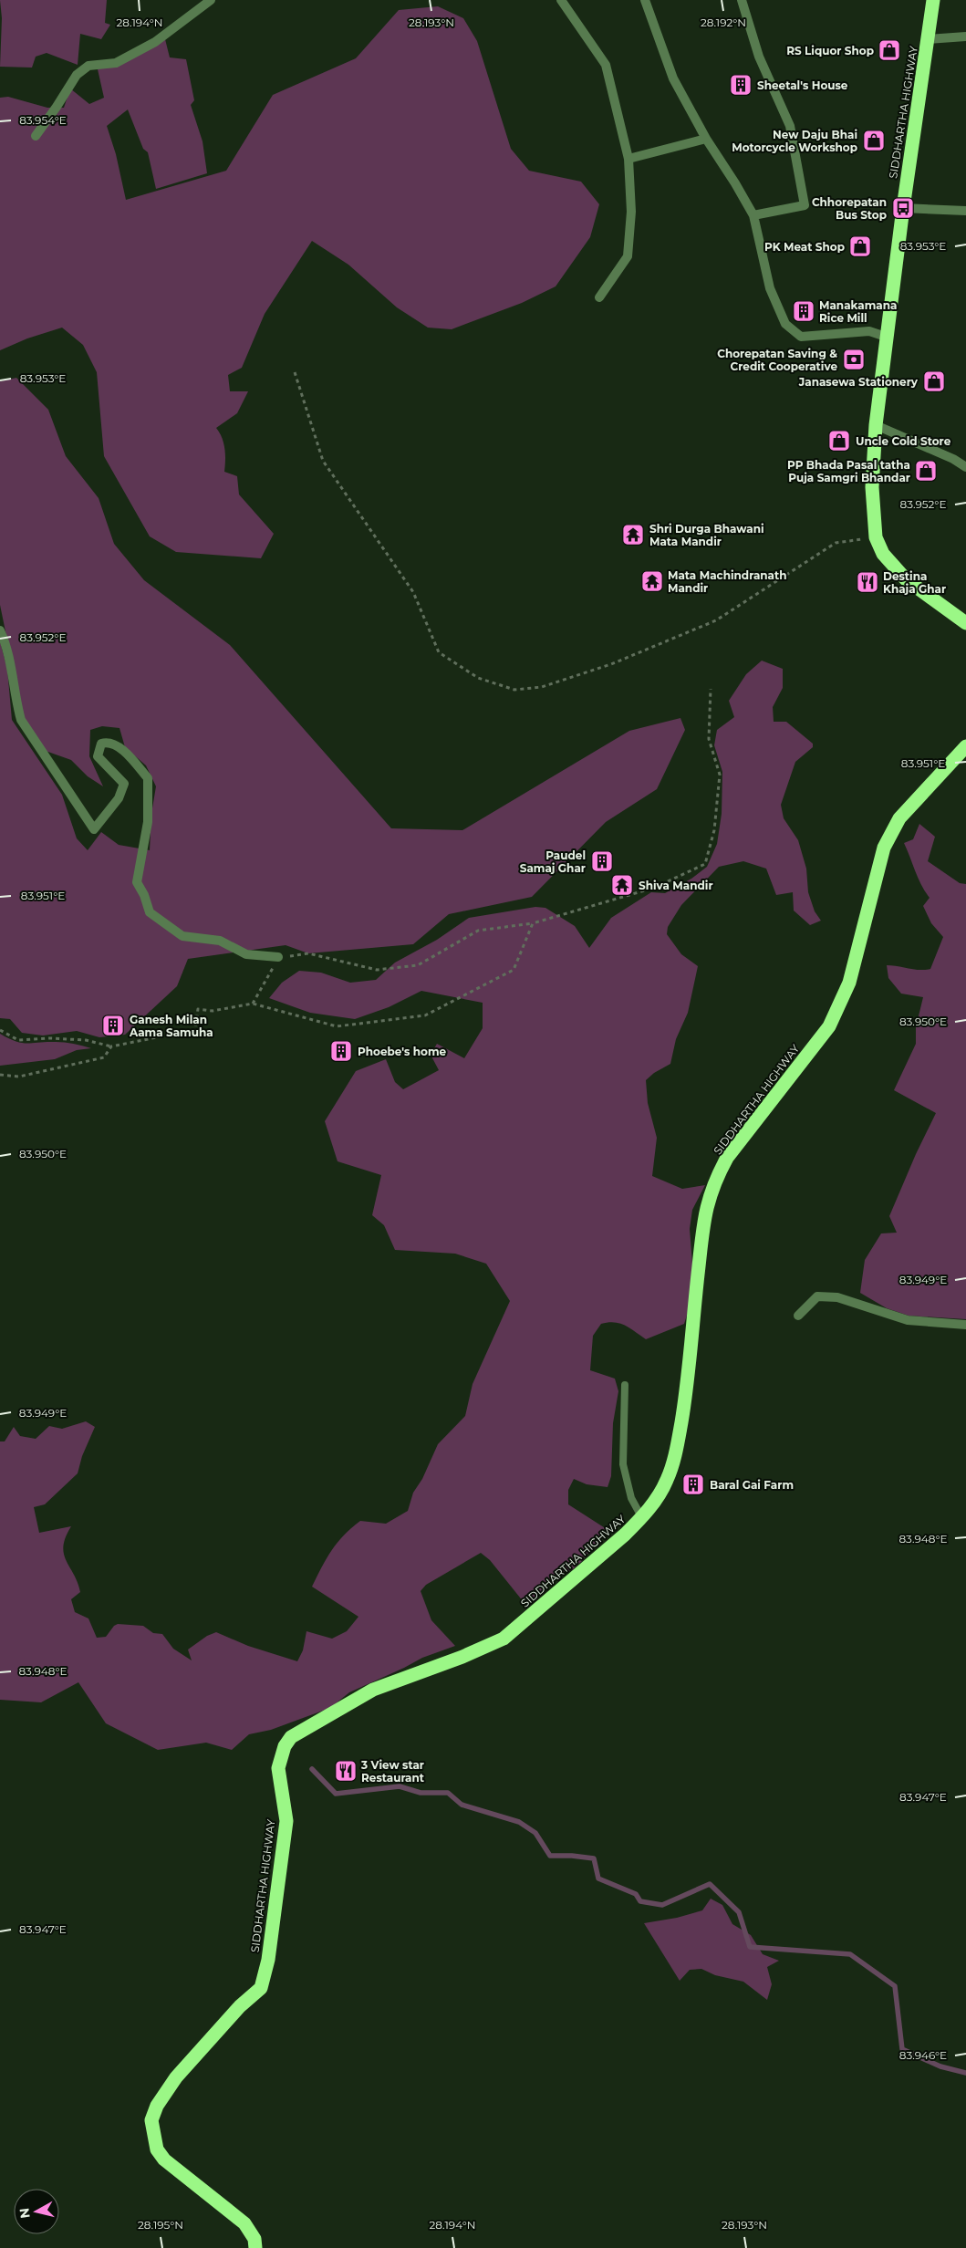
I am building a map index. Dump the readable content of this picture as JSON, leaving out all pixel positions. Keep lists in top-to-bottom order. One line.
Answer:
{"streets":{"highway":["SIDDHARTHA HIGHWAY"]},"places":{"shop":["RS Liquor Shop","New Daju Bhai Motorcycle Workshop","PK Meat Shop","Janasewa Stationery","Uncle Cold Store","PP Bhada Pasal tatha Puja Samgri Bhandar"],"building":["Sheetal's House","Manakamana Rice Mill","Paudel Samaj Ghar","Ganesh Milan Aama Samuha","Phoebe's home","Baral Gai Farm"],"bus stop":["Chhorepatan Bus Stop"],"bank":["Chorepatan Saving & Credit Cooperative"],"temple":["Shri Durga Bhawani Mata Mandir","Mata Machindranath Mandir","Shiva Mandir"],"restaurant":["Destina Khaja Ghar","3 View star Restaurant"]},"north":"left","coordinates":["28.194°N","28.193°N","28.192°N","83.954°E","83.953°E","83.952°E","83.951°E","83.950°E","83.949°E","83.948°E","83.947°E","83.946°E","28.195°N"]}
